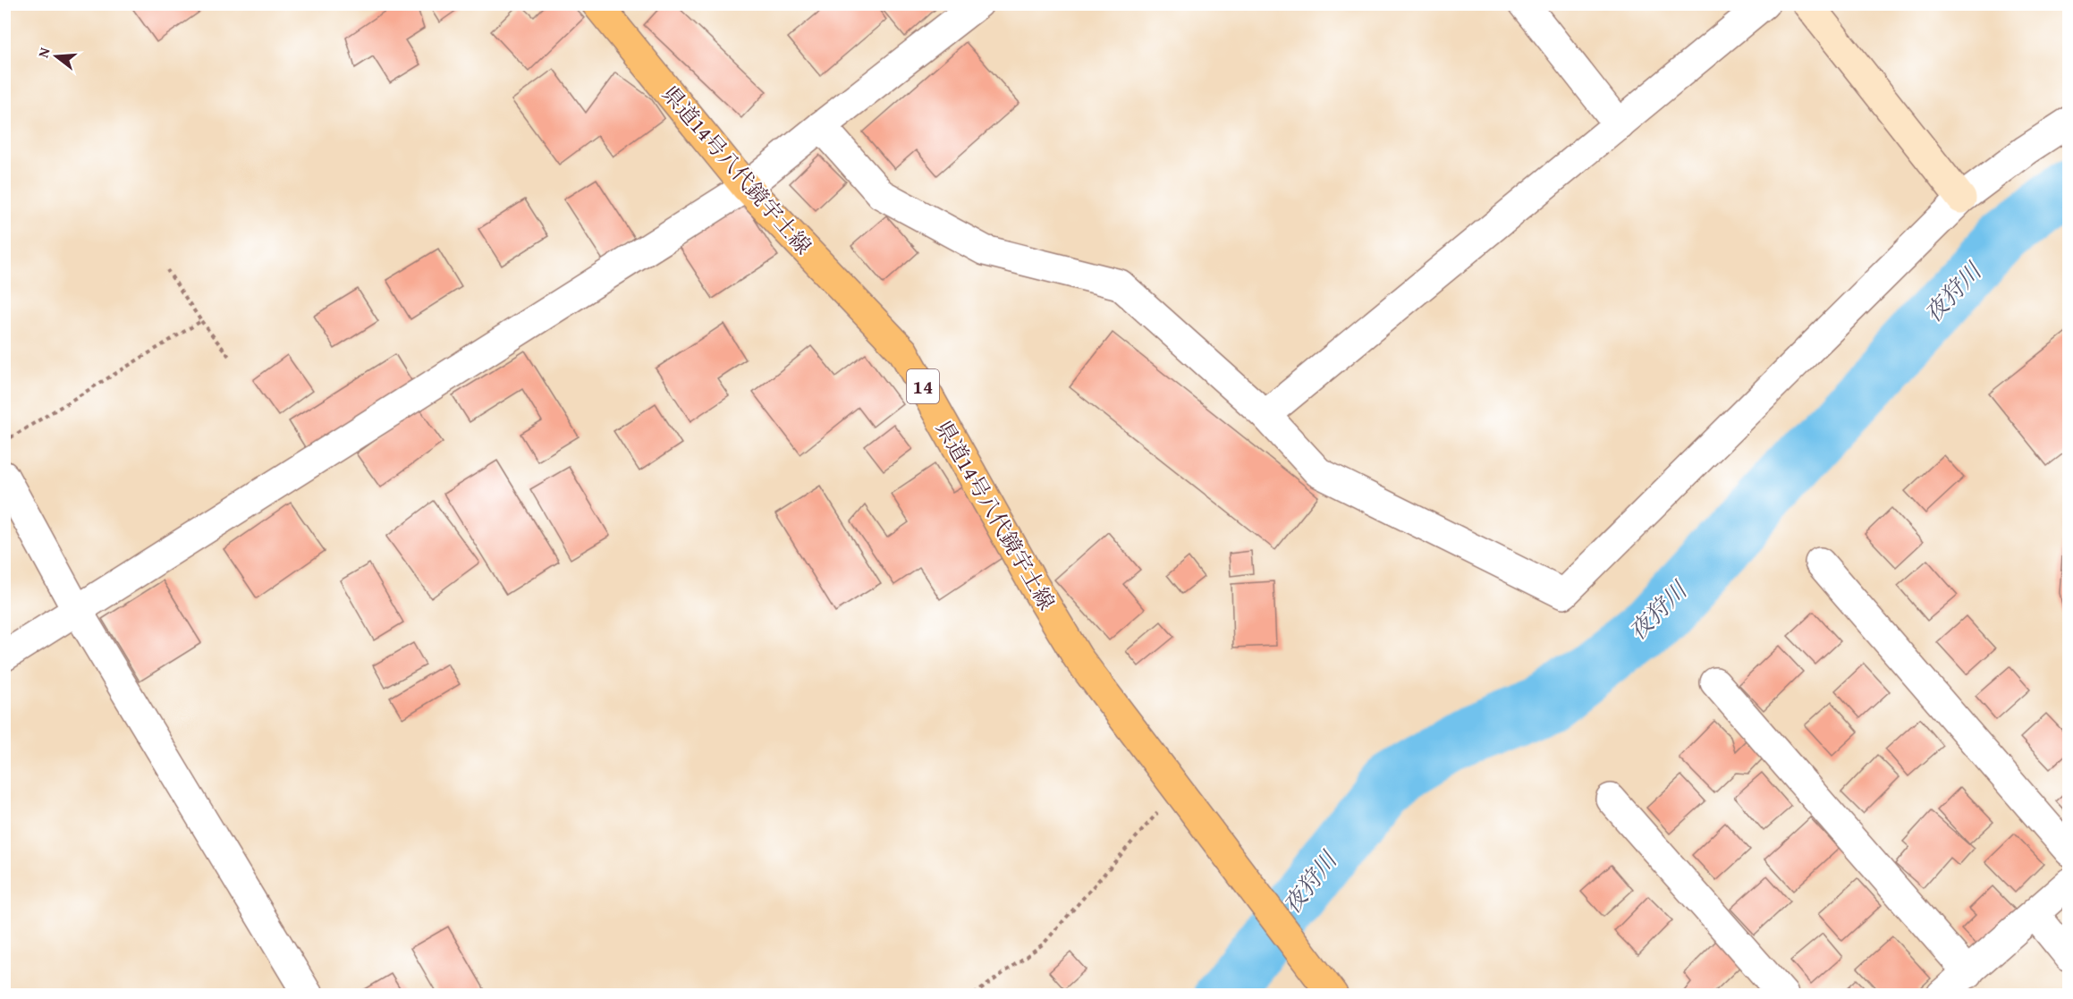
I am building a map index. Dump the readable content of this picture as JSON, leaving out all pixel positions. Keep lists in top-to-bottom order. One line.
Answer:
{"streets":{"main road":["県道14号八代鏡宇土線","14"]},"water":["夜狩川"],"north":"left"}
